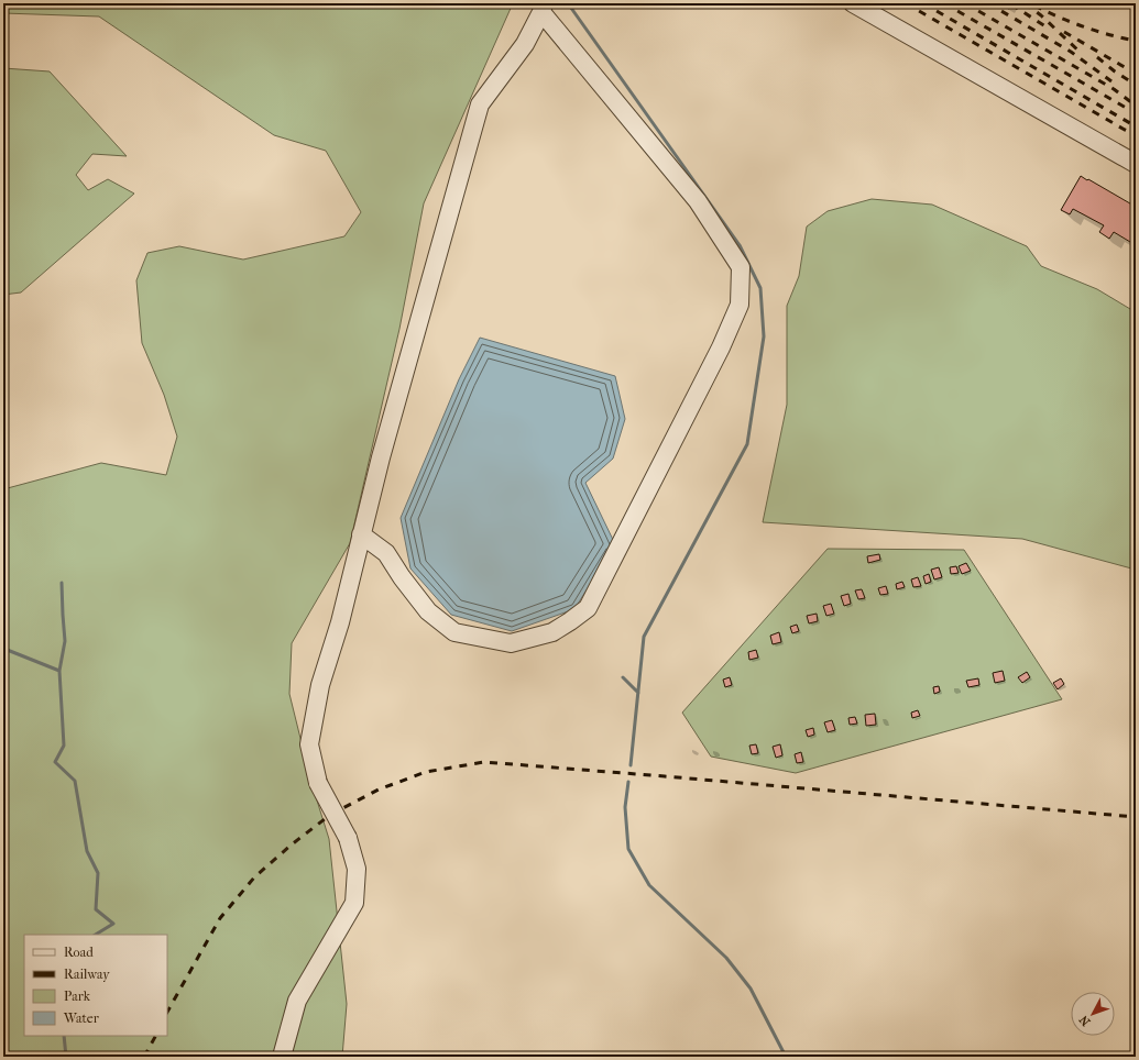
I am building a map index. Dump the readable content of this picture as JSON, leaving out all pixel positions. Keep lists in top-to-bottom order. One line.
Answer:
{"legend":["Road","Railway","Park","Water"],"north":"bottom left"}
